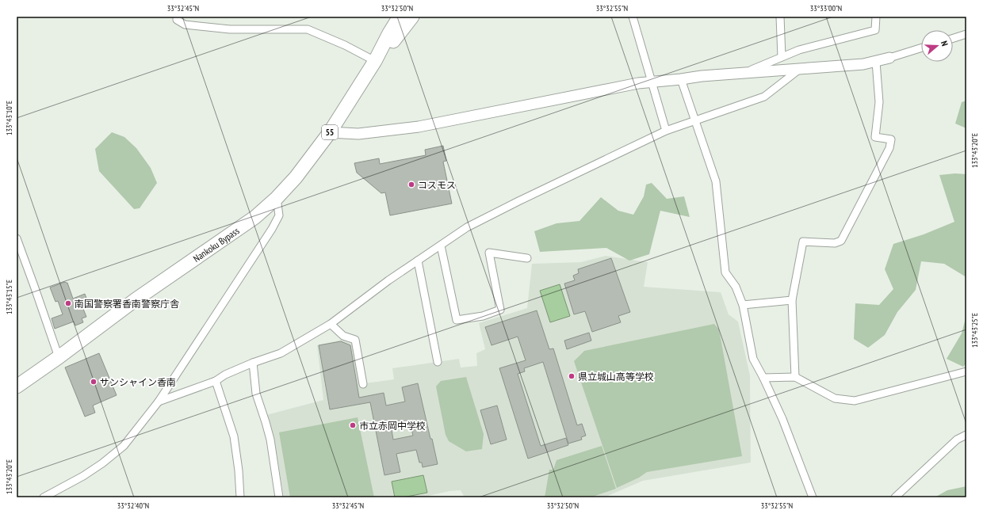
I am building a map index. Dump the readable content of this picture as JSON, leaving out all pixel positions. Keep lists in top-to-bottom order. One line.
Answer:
{"streets":{"highway":["55","Nankoku Bypass"]},"places":["コスモス","南国警察署香南警察庁舎","県立城山高等学校","サンシャイン香南","市立赤岡中学校"],"north":"right","coordinates":["33°32'45\"N","33°32'50\"N","33°32'55\"N","33°33'00\"N","133°43'10\"E","133°43'20\"E","133°43'15\"E","133°43'25\"E","33°32'40\"N"]}
